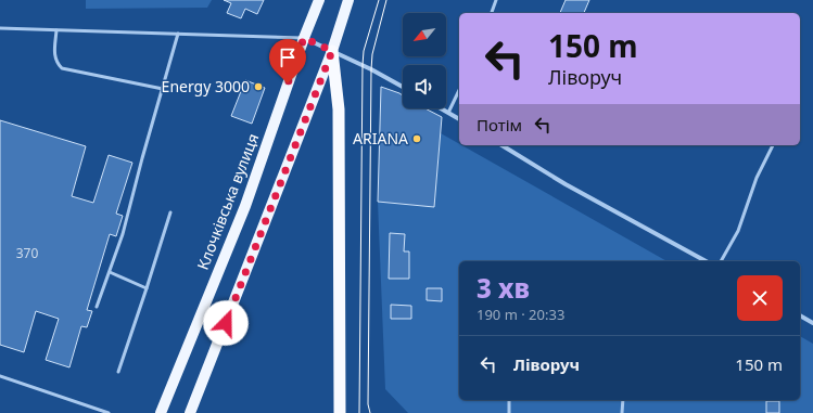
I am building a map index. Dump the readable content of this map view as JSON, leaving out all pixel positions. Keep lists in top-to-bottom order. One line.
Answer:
{"streets":{"main road":["Клочківська вулиця"]},"places":["Energy 3000","ARIANA"],"house_numbers":["370"],"north":"bottom left","page":{"turn":["150 m","Ліворуч"],"then":"Потім","heading":["3 хв","190 m · 20:33"],"list":[{"name":"Ліворуч","value":"150 m"}]}}
